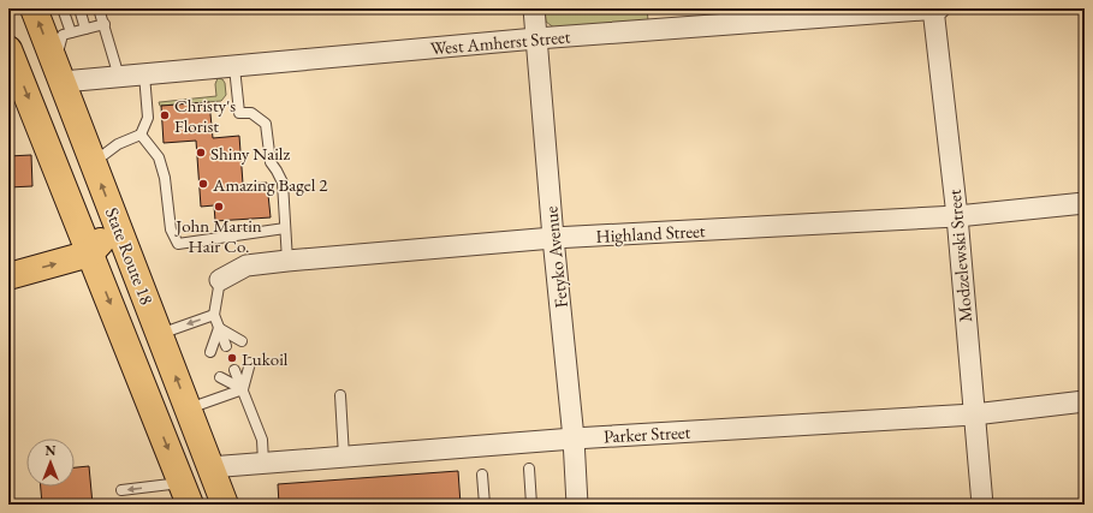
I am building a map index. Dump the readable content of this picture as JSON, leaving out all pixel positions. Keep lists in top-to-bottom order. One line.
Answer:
{"streets":{"highway":["State Route 18"],"street":["West Amherst Street","Highland Street","Modzelewski Street","Fetyko Avenue","Parker Street"]},"crossings":[["West Amherst Street","State Route 18"],["West Amherst Street","Modzelewski Street"],["West Amherst Street","Fetyko Avenue"],["Highland Street","Modzelewski Street"],["Highland Street","Fetyko Avenue"],["State Route 18","Parker Street"],["Modzelewski Street","Parker Street"],["Fetyko Avenue","Parker Street"]],"places":["Christy's Florist","Shiny Nailz","Amazing Bagel 2","John Martin Hair Co.","Lukoil"],"north":"top"}
